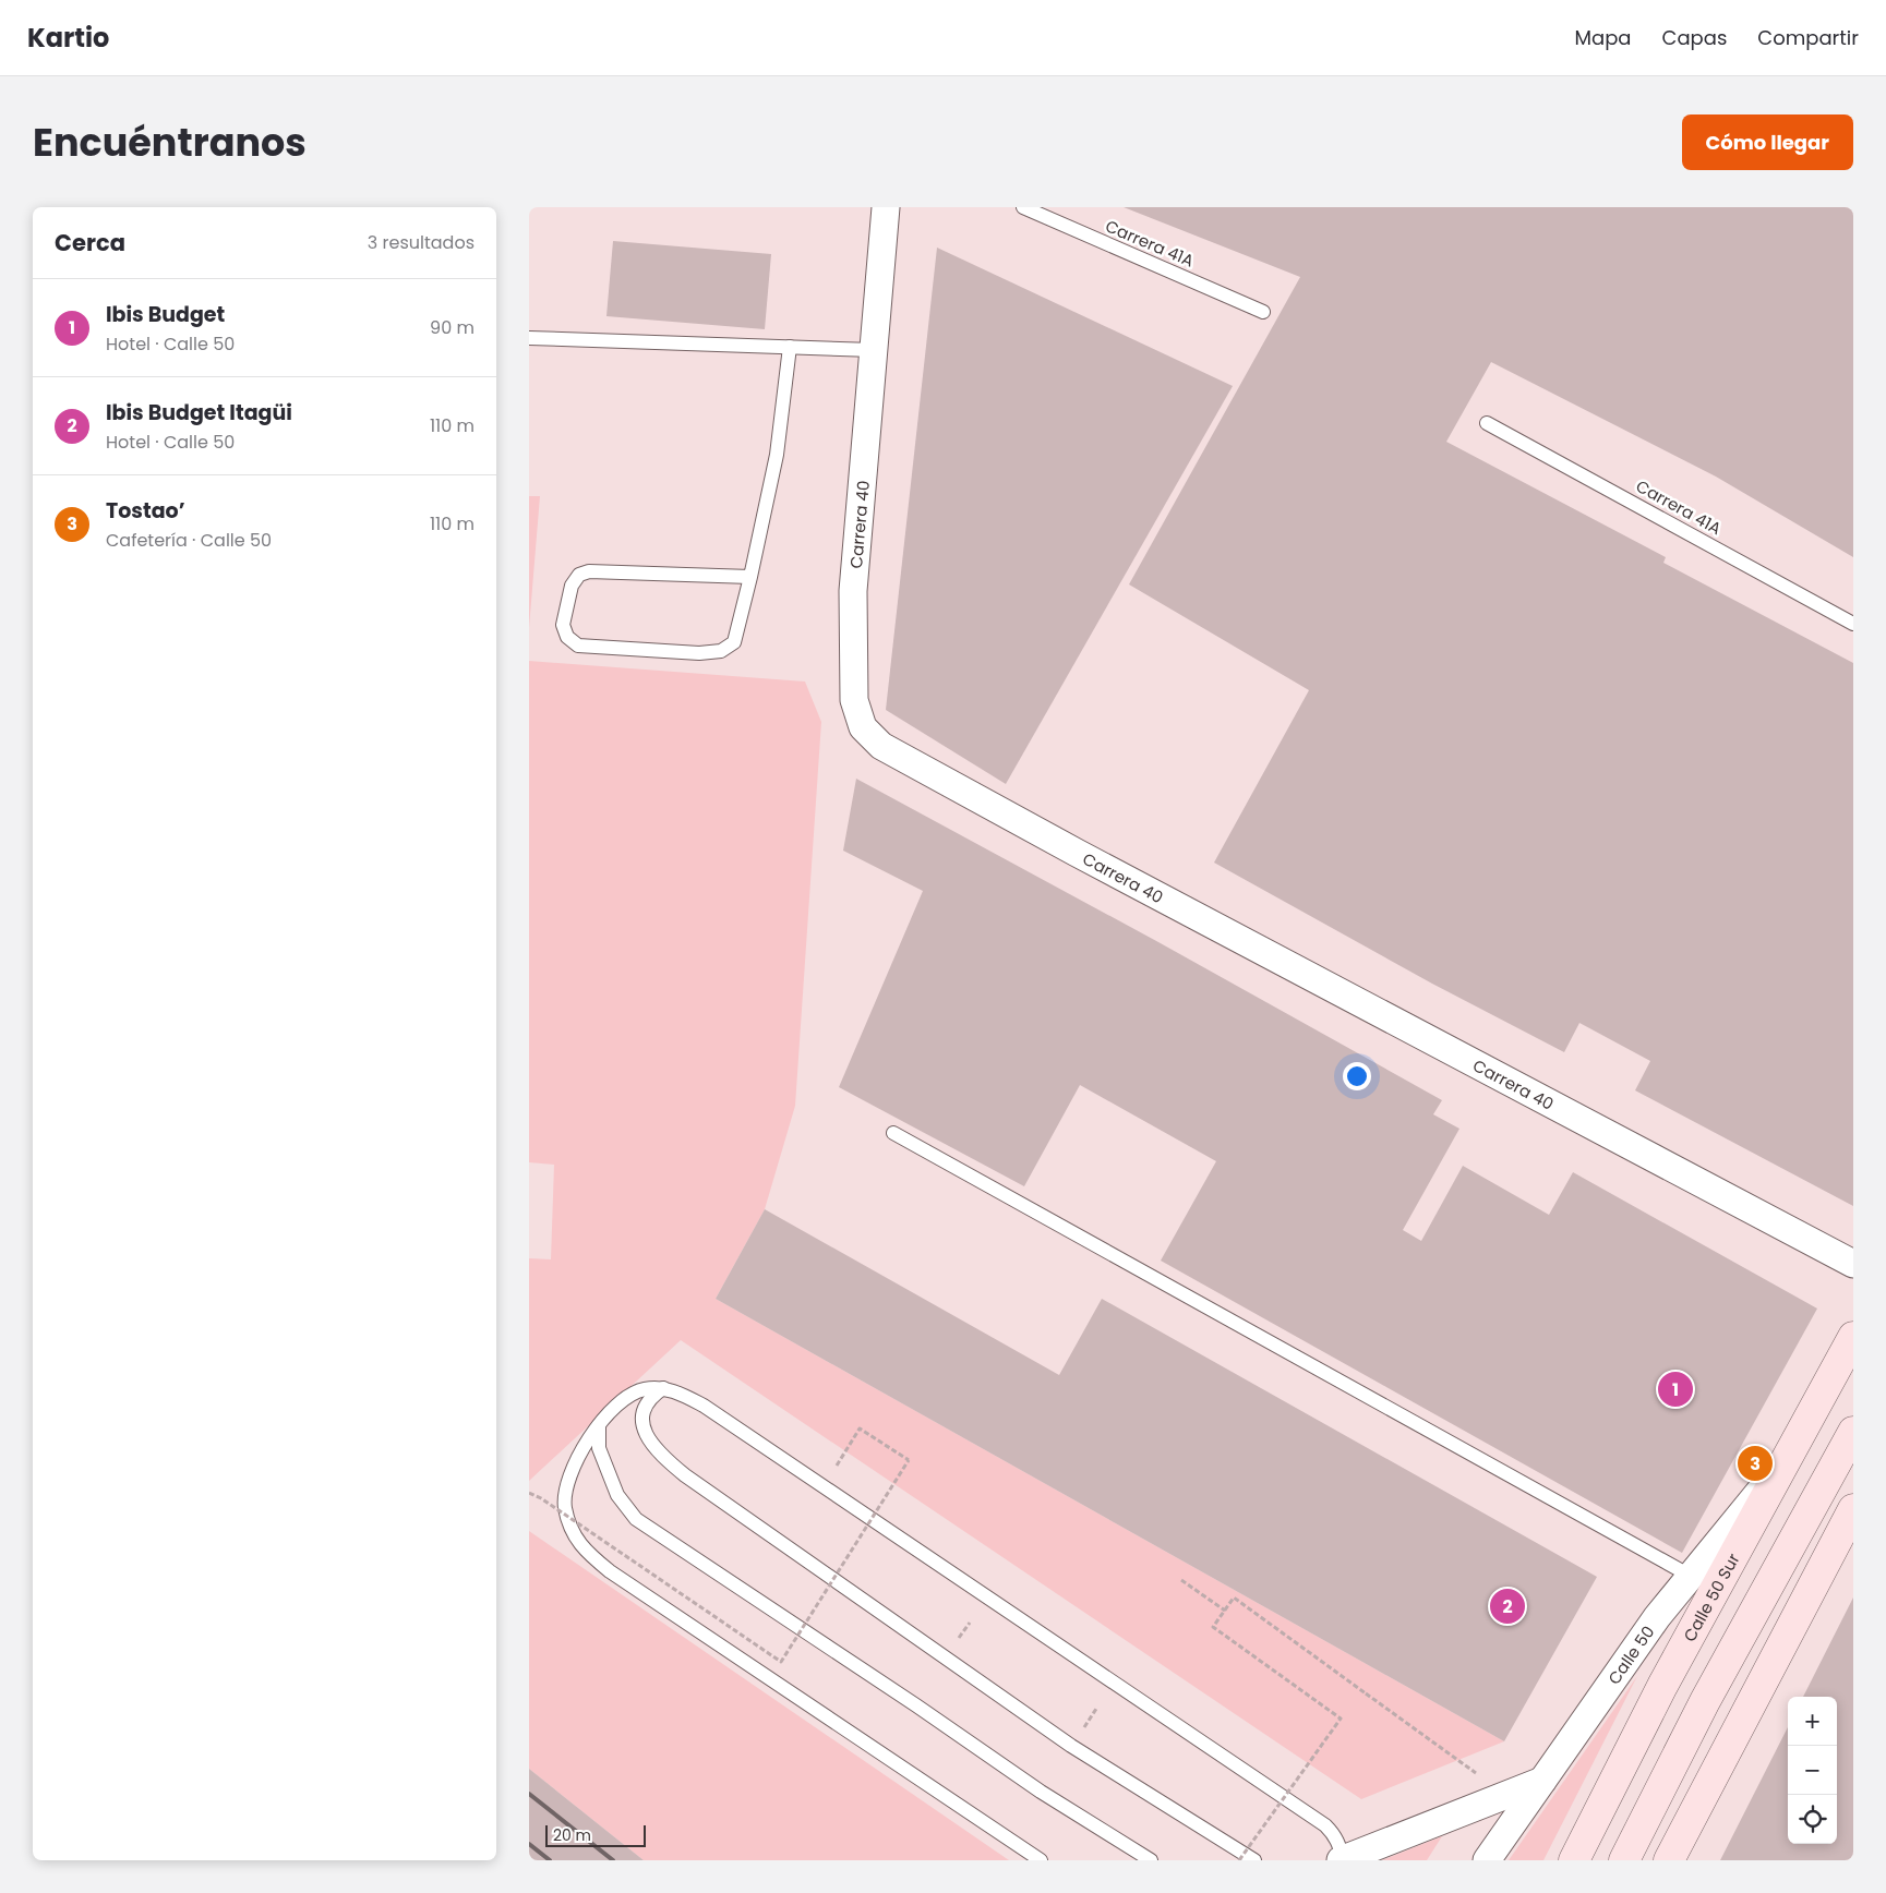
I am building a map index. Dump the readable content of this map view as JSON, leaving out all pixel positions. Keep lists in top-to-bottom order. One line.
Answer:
{"streets":{"street":["Carrera 40","Calle 50 Sur","Calle 50"],"lane":["Carrera 41A"]},"crossings":[["Calle 50 Sur","Calle 50"]],"scale_bar":"20 m","page":{"header":"Kartio","nav":["Mapa","Capas","Compartir"],"title":"Encuéntranos","buttons":"Cómo llegar","heading":["Cerca","3 resultados"],"list":[{"mark":"1","name":"Ibis Budget","note":"Hotel · Calle 50","value":"90 m"},{"mark":"2","name":"Ibis Budget Itagüi","note":"Hotel · Calle 50","value":"110 m"},{"mark":"3","name":"Tostao’","note":"Cafetería · Calle 50","value":"110 m"}],"pins":["1","3","2"],"map_buttons":["+","−"],"scale":"20 m"}}
